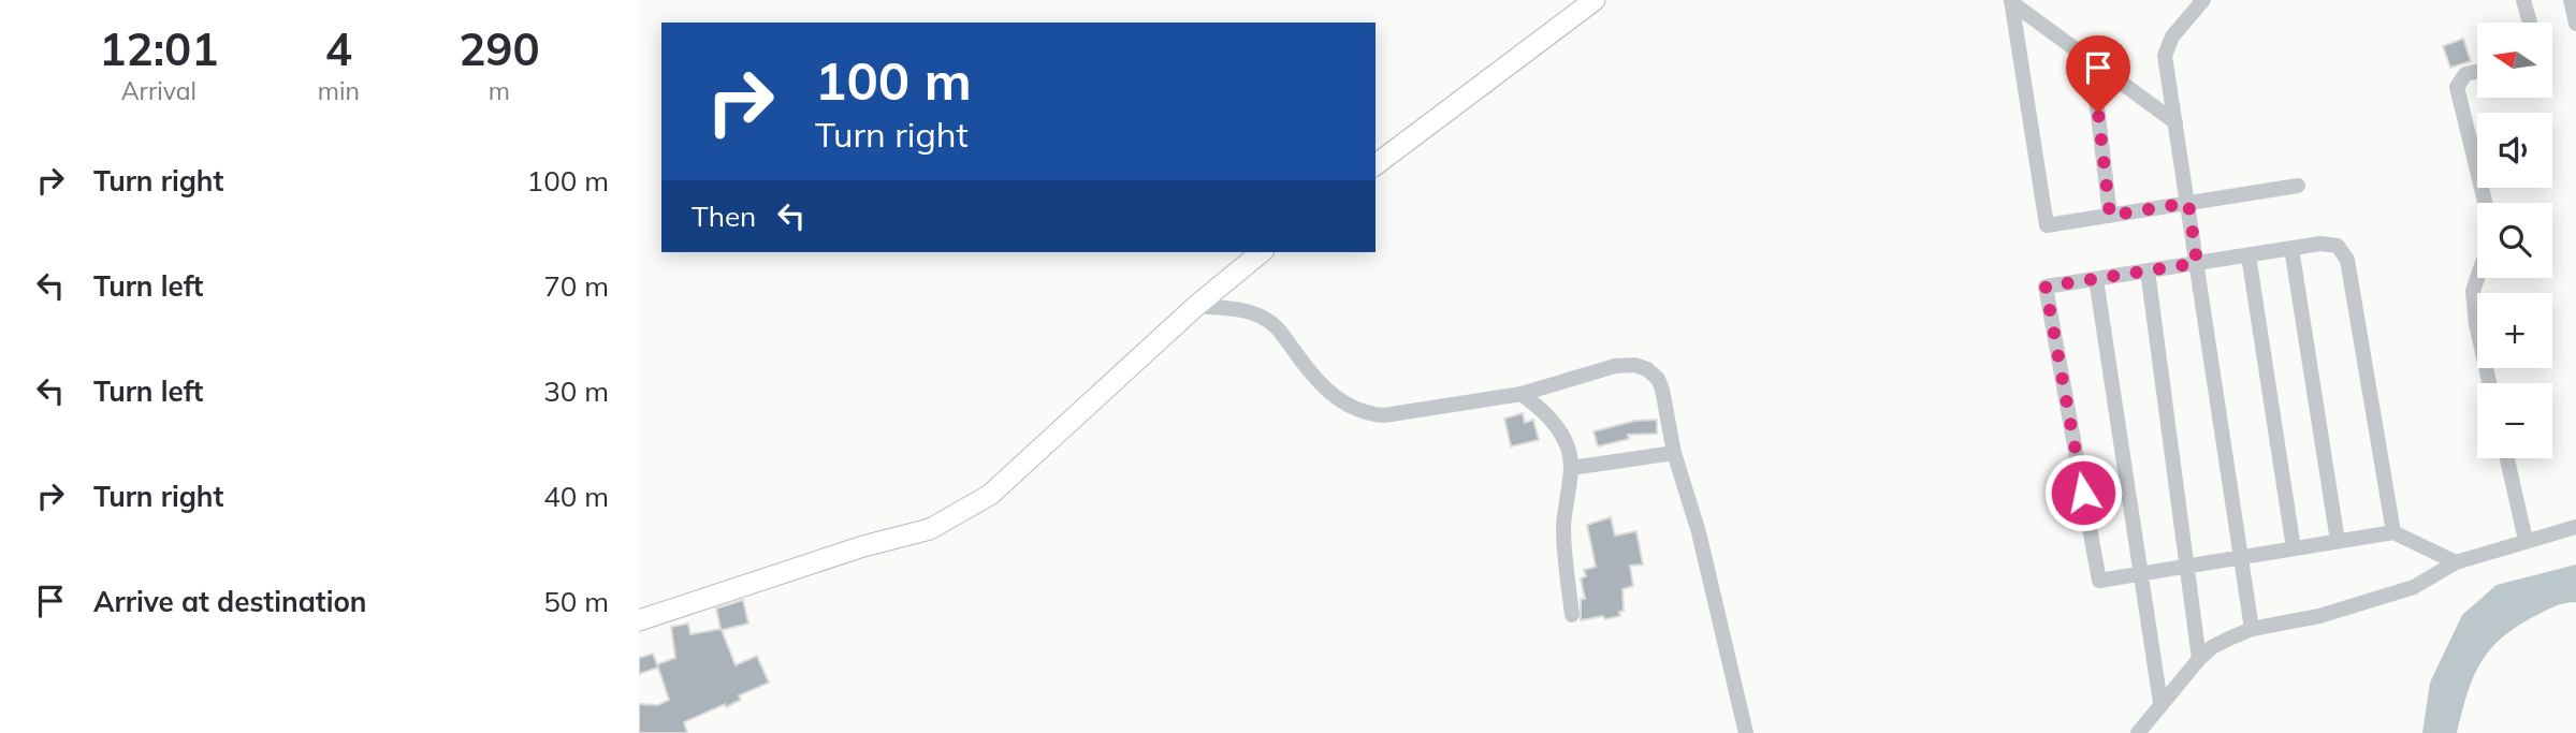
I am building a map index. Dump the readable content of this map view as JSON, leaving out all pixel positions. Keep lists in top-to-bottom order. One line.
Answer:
{"north":"left","page":{"eta":["12:01","Arrival","4","min","290","m"],"map_buttons":["+","−"],"turn":["100 m","Turn right"],"list":[{"name":"Turn right","value":"100 m"},{"name":"Turn left","value":"70 m"},{"name":"Turn left","value":"30 m"},{"name":"Turn right","value":"40 m"},{"name":"Arrive at destination","value":"50 m"}],"then":"Then"}}
